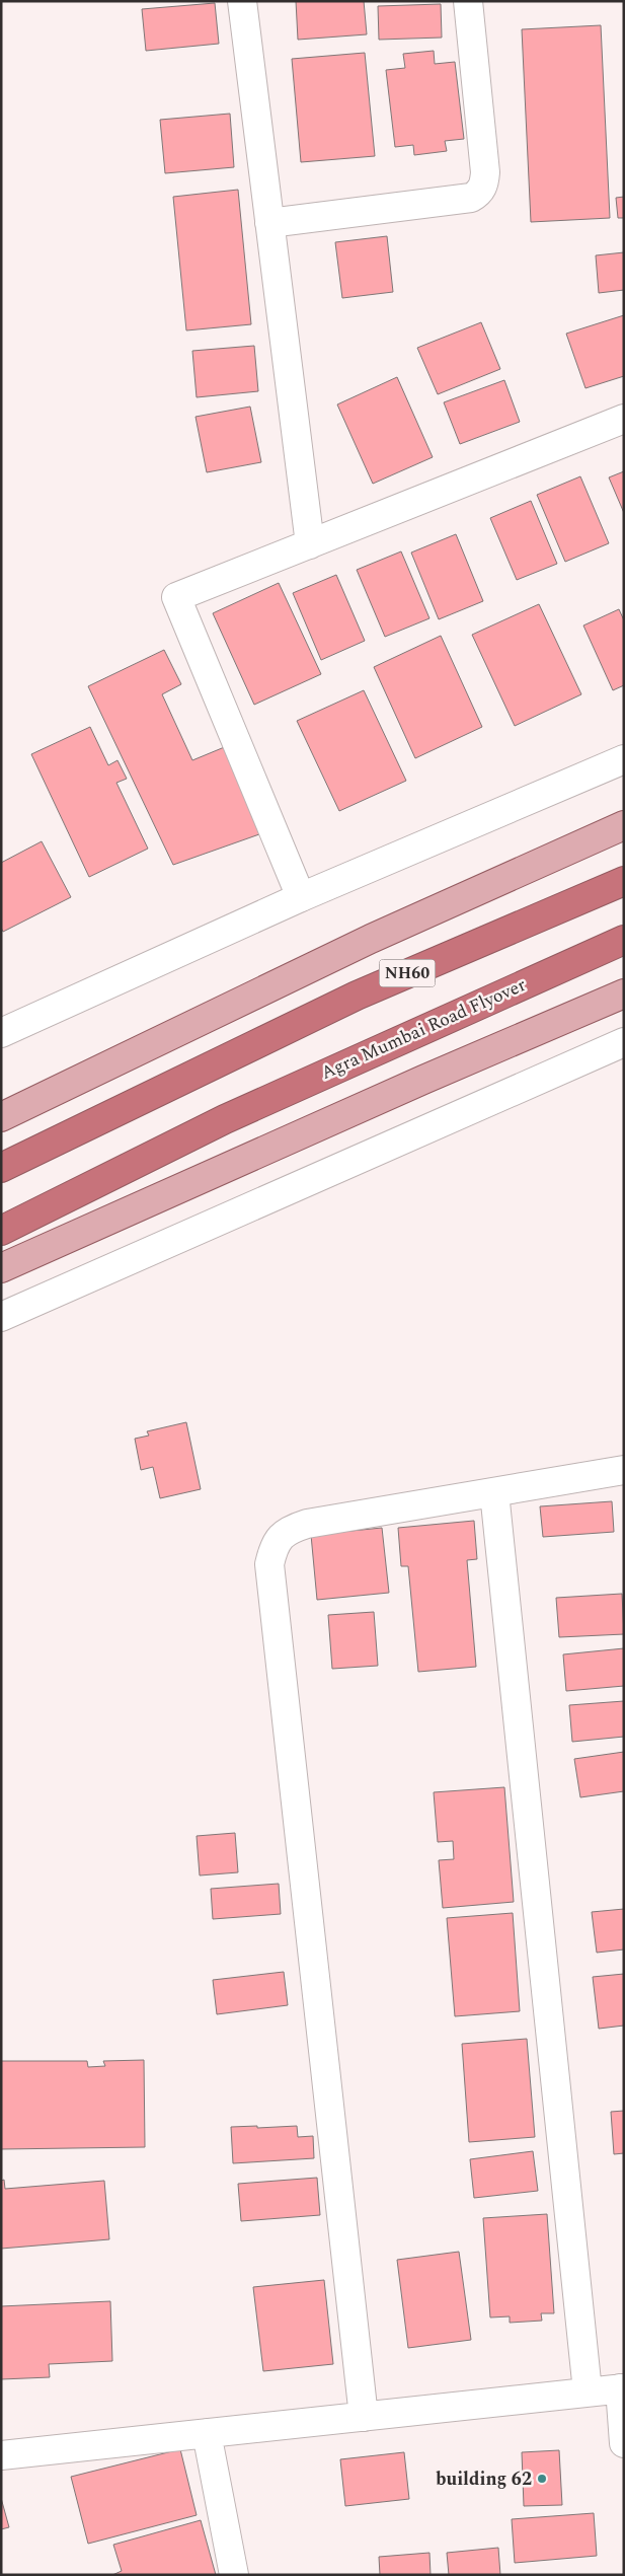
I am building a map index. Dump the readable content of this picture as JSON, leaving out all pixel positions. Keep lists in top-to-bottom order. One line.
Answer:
{"streets":{"highway":["NH60","Agra Mumbai Road Flyover"]},"places":["building 62"]}
